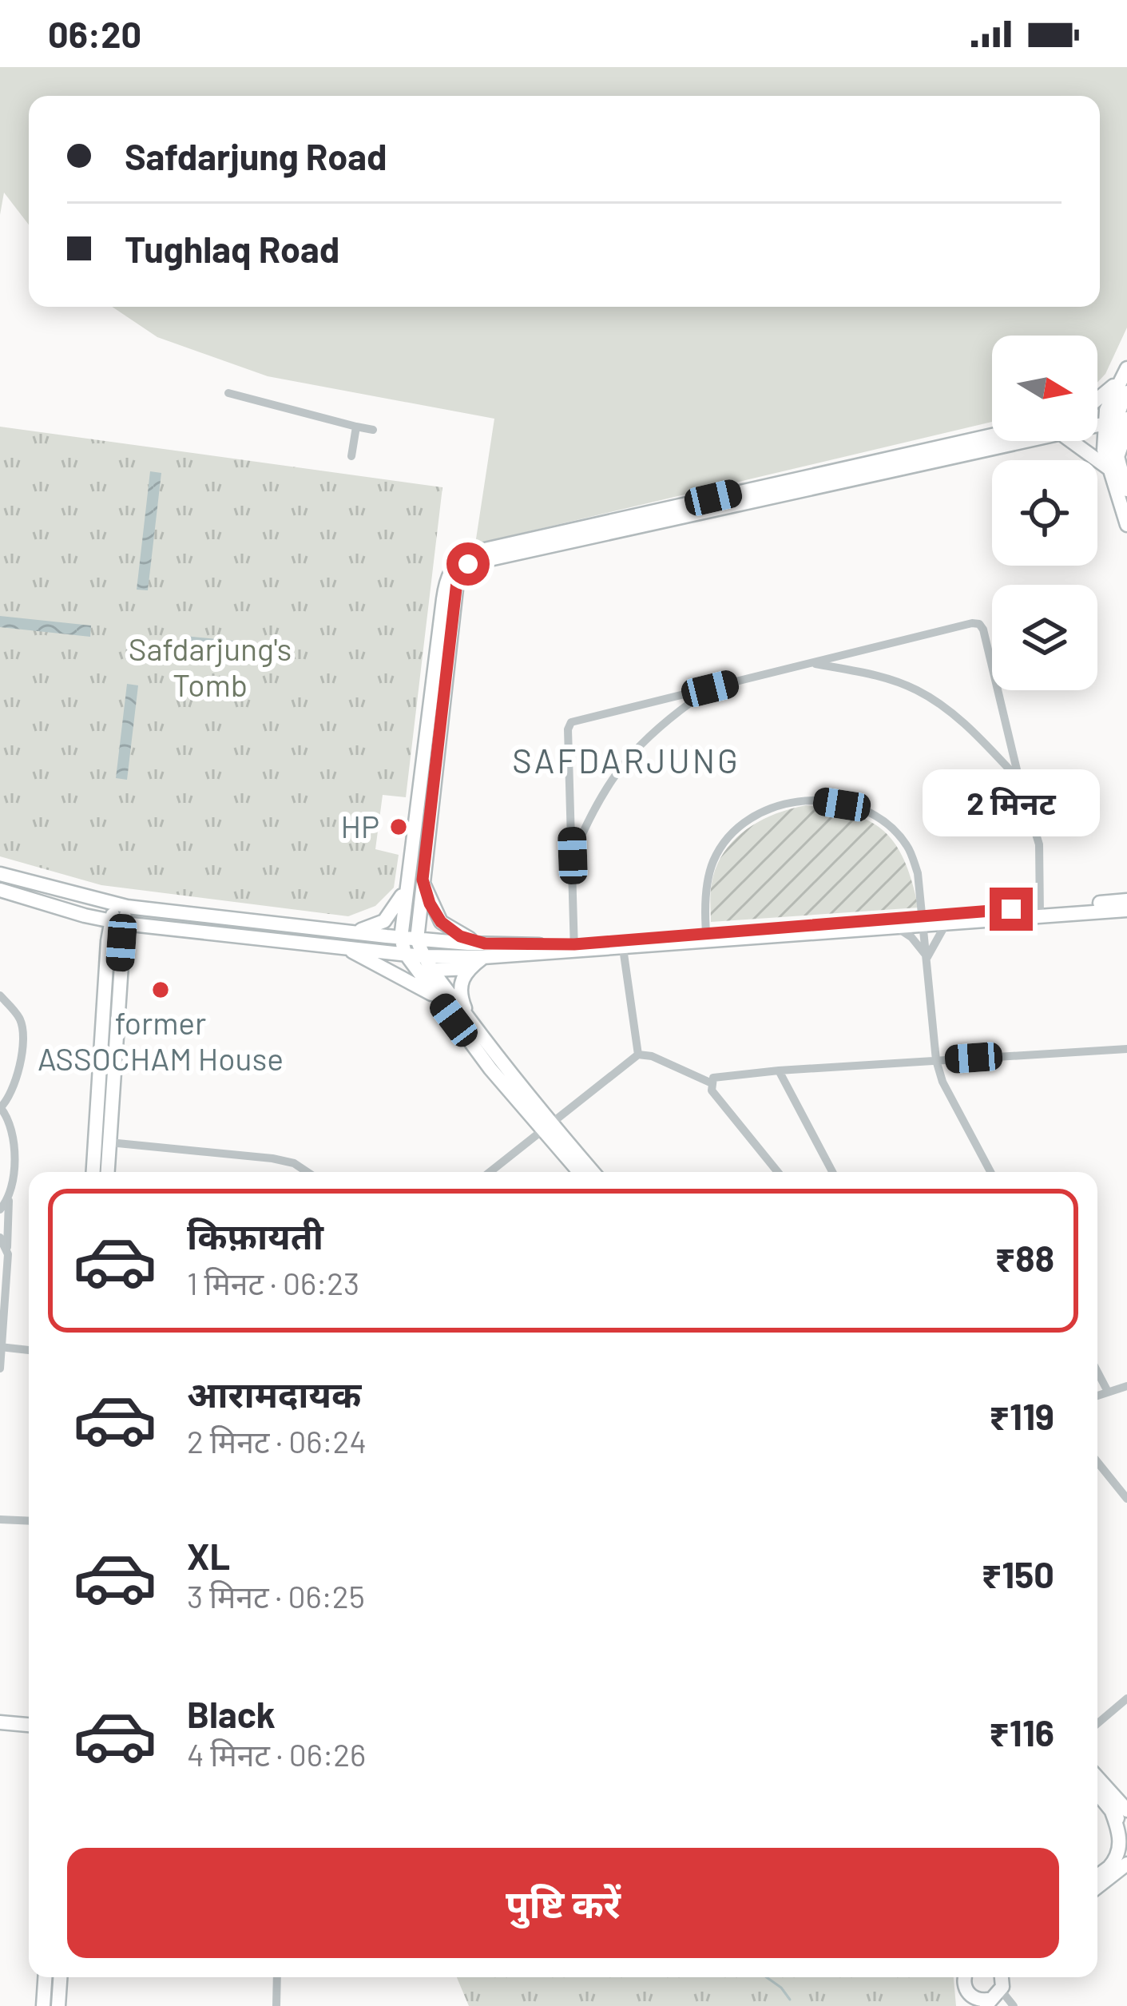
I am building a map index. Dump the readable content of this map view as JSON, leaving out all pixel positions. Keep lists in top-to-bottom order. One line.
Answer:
{"districts":["SAFDARJUNG"],"parks":["Safdarjung's Tomb"],"places":["HP","former ASSOCHAM House"],"north":"right","page":{"status":"06:20","banner":["Safdarjung Road","Tughlaq Road"],"bubble":"2 मिनट","list":[{"name":"किफ़ायती","note":"1 मिनट · 06:23","value":"₹88"},{"name":"आरामदायक","note":"2 मिनट · 06:24","value":"₹119"},{"name":"XL","note":"3 मिनट · 06:25","value":"₹150"},{"name":"Black","note":"4 मिनट · 06:26","value":"₹116"}],"buttons":"पुष्टि करें"}}
